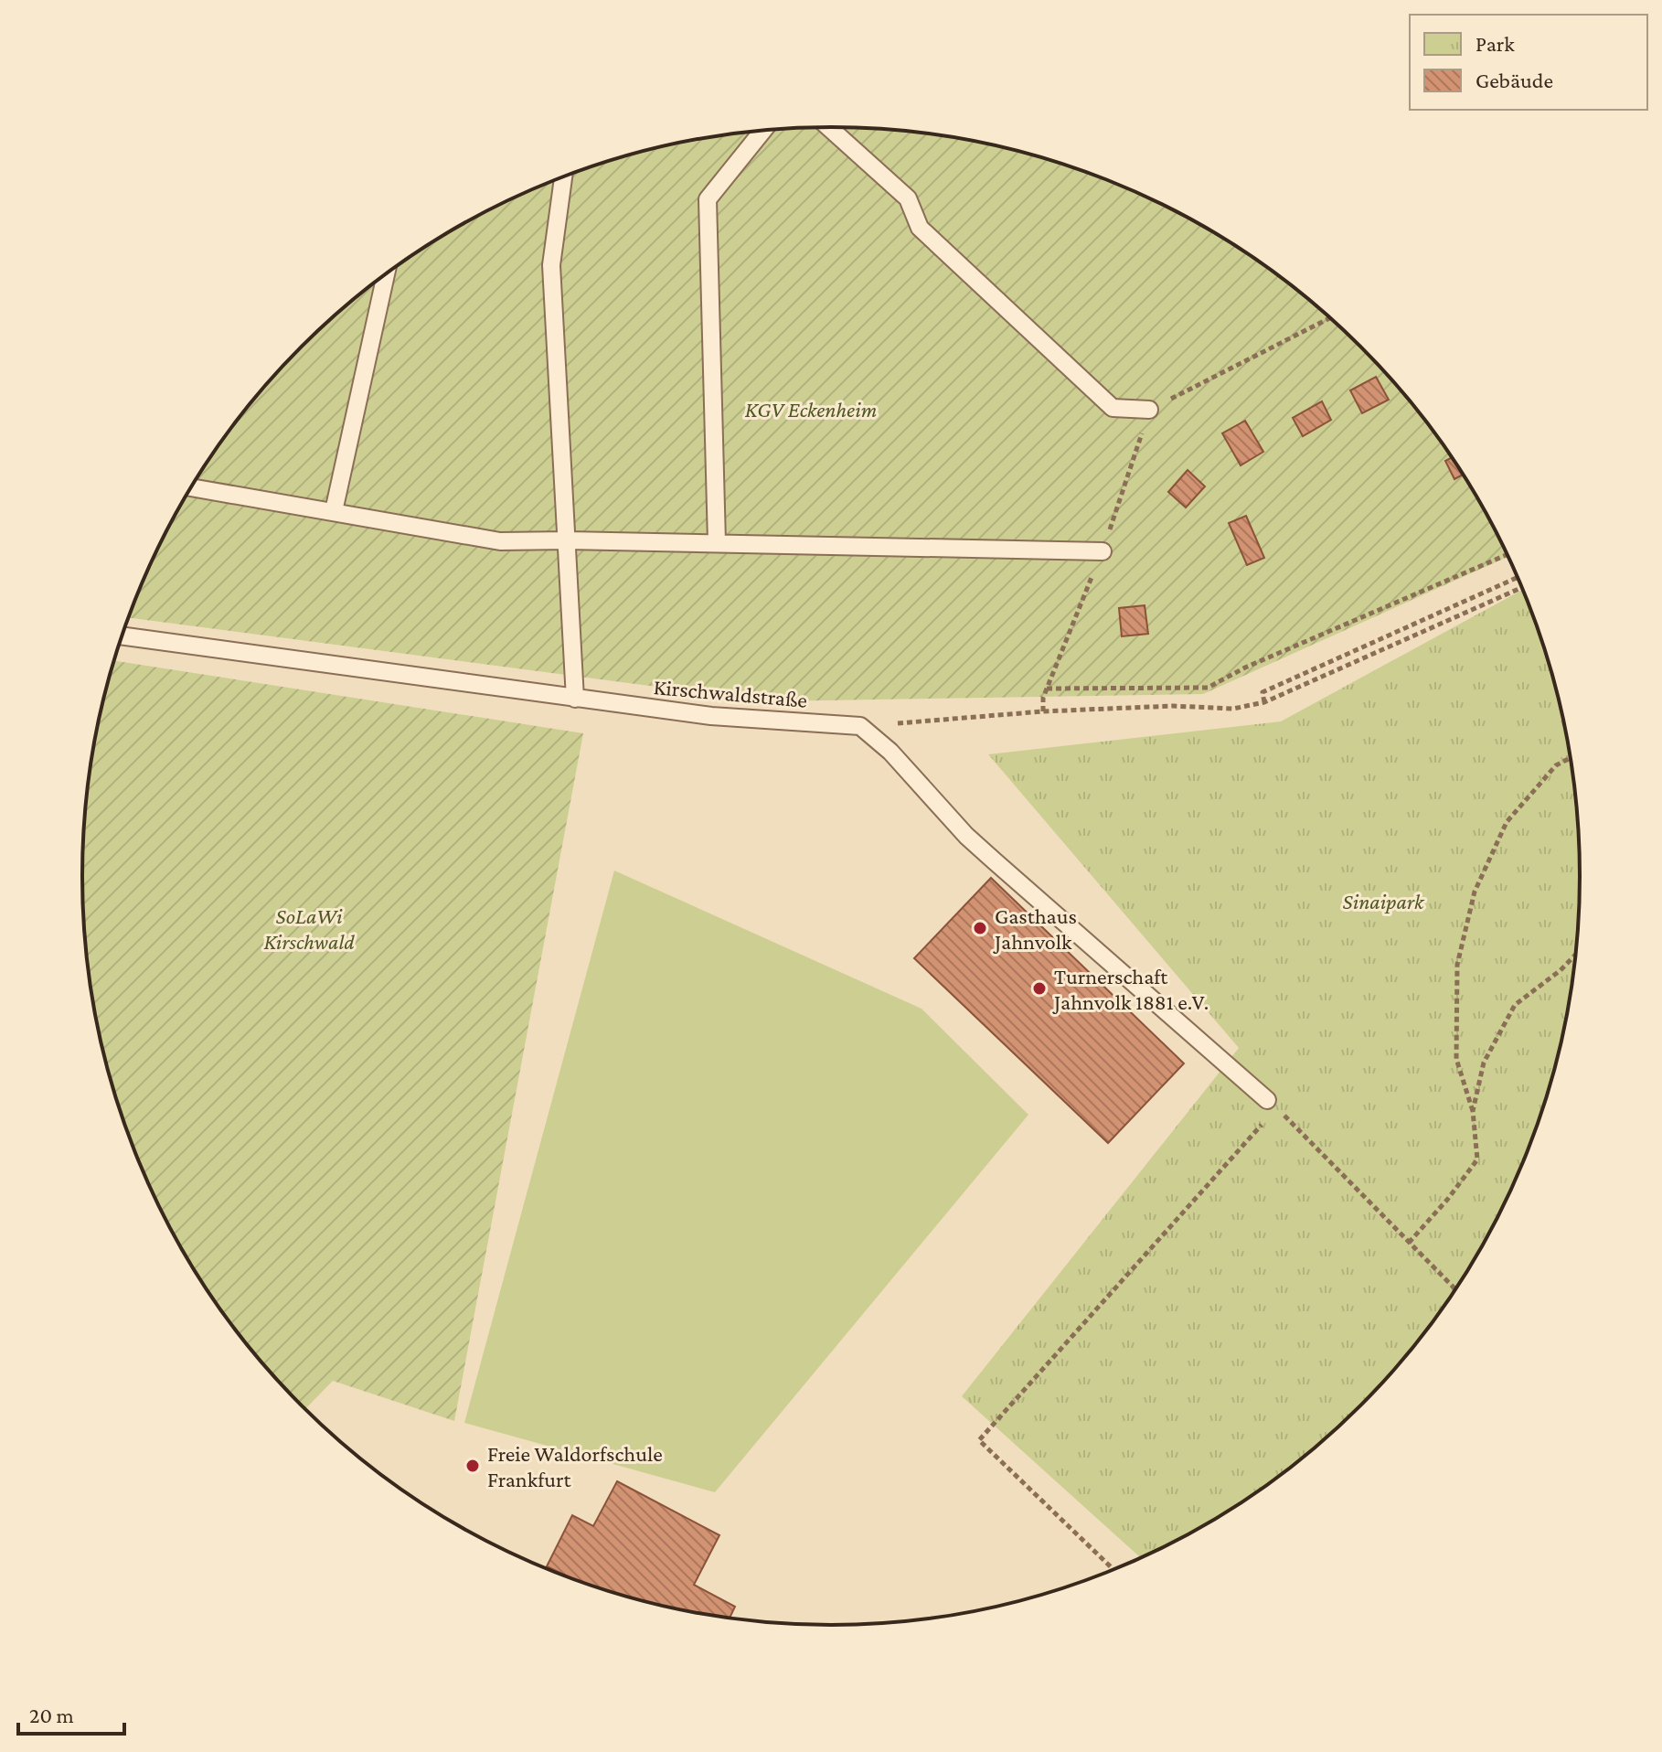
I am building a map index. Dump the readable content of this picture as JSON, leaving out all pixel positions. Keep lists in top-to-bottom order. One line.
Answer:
{"streets":{"lane":["Kirschwaldstraße"]},"parks":["KGV Eckenheim","Sinaipark","SoLaWi Kirschwald"],"places":["Gasthaus Jahnvolk","Turnerschaft Jahnvolk 1881 e.V.","Freie Waldorfschule Frankfurt"],"legend":["Park","Gebäude"],"scale_bar":"20 m"}
